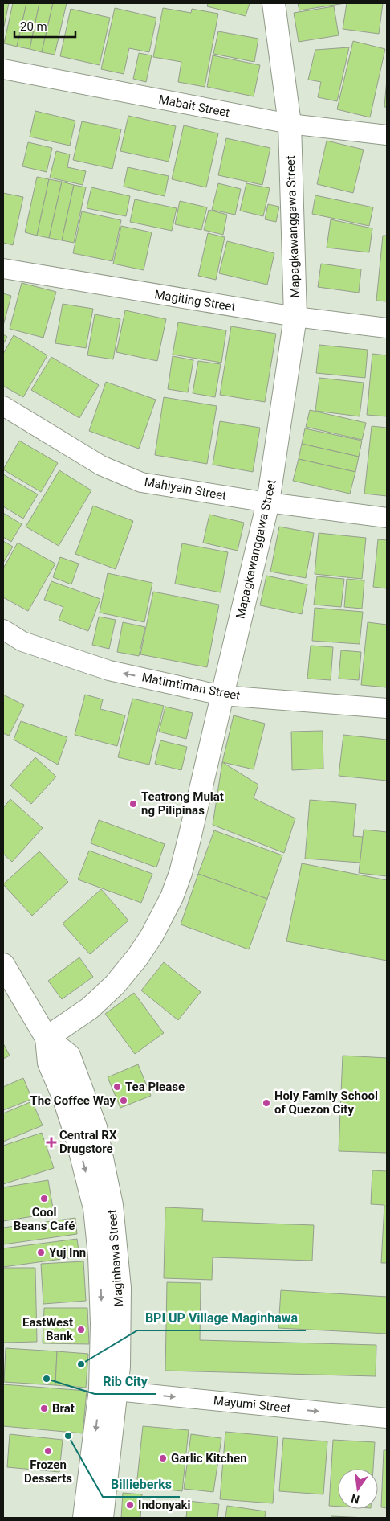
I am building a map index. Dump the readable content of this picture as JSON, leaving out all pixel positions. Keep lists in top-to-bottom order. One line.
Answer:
{"streets":{"street":["Mabait Street","Mapagkawanggawa Street","Magiting Street","Mahiyain Street","Matimtiman Street","Maginhawa Street","Mayumi Street"]},"crossings":[["Mabait Street","Mapagkawanggawa Street"],["Mapagkawanggawa Street","Magiting Street"],["Mapagkawanggawa Street","Mahiyain Street"],["Mapagkawanggawa Street","Matimtiman Street"],["Mapagkawanggawa Street","Maginhawa Street"],["Maginhawa Street","Mayumi Street"]],"one_way":["Matimtiman Street","Mayumi Street"],"places":{"other":["Teatrong Mulat ng Pilipinas","Tea Please","The Coffee Way","Holy Family School of Quezon City","Cool Beans Café","Yuj Inn","EastWest Bank","BPI UP Village Maginhawa","Rib City","Brat","Billieberks","Frozen Desserts","Garlic Kitchen","Indonyaki"],"health":["Central RX Drugstore"]},"scale_bar":"20 m","north":"bottom"}
